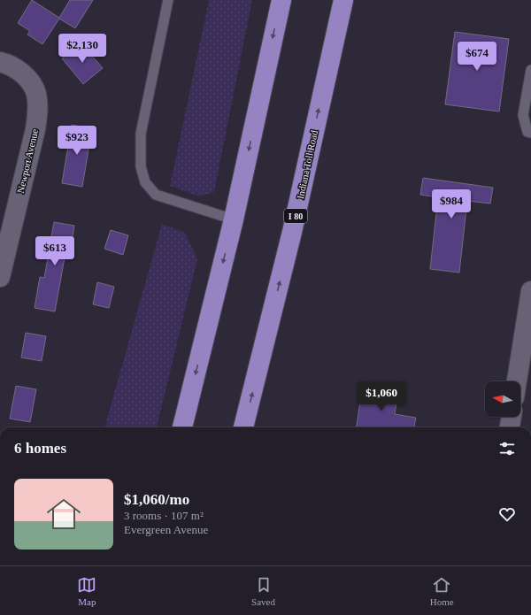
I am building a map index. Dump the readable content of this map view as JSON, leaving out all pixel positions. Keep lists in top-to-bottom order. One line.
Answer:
{"streets":{"highway":["Indiana Toll Road","I 80"],"street":["Newport Avenue"]},"north":"left","page":{"price":["$2,130","$674","$923","$984","$613","$1,060"],"heading":"6 homes","list":[{"name":"$1,060/mo","note":"3 rooms · 107 m² · Evergreen Avenue"}],"tabs":["Map","Saved","Home"]}}
